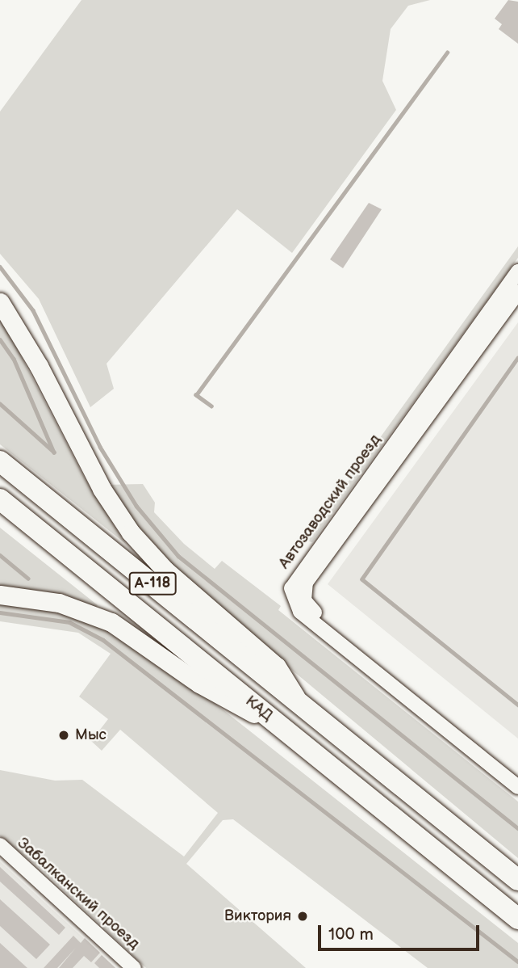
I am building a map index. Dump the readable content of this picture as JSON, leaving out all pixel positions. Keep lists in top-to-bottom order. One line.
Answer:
{"streets":{"highway":["А-118","КАД"],"street":["Автозаводский проезд","Забалканский проезд"]},"places":["Мыс","Виктория"],"scale_bar":"100 m"}
